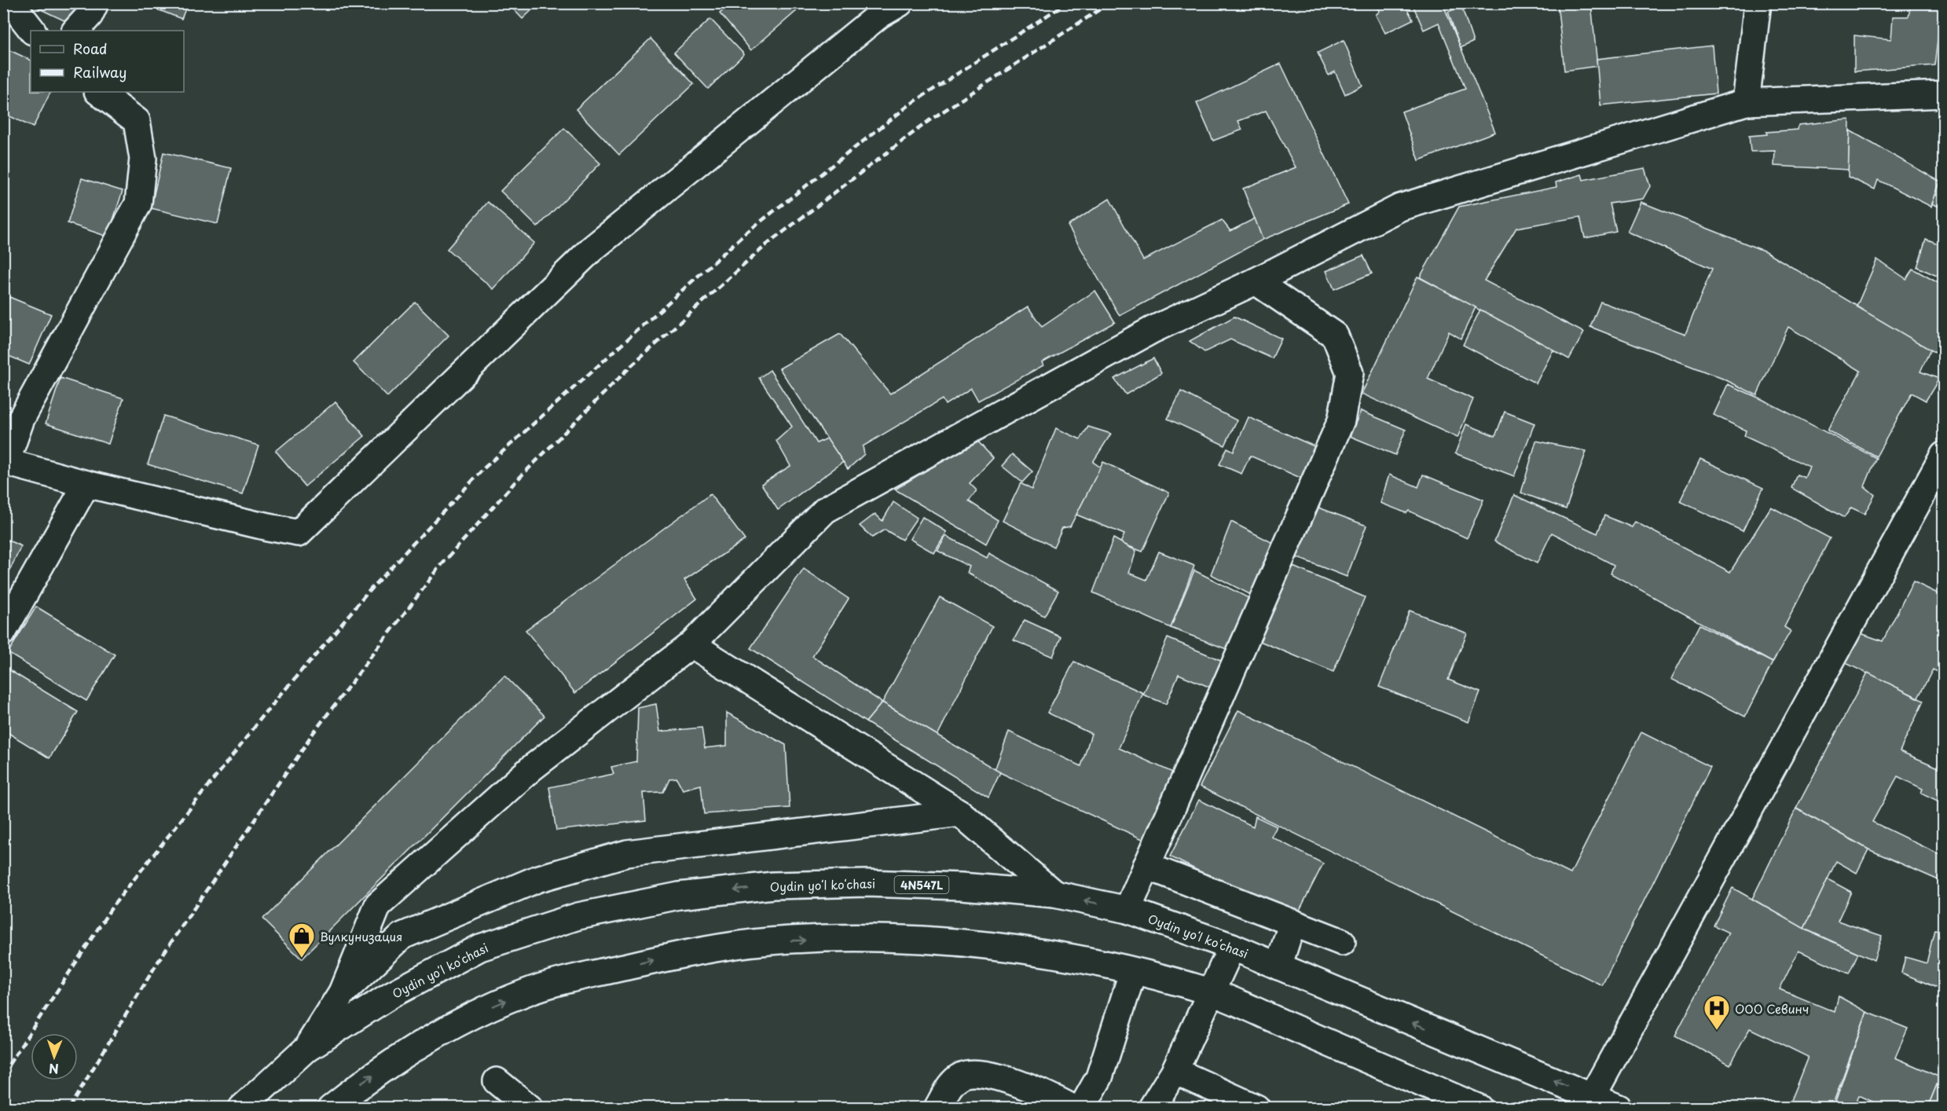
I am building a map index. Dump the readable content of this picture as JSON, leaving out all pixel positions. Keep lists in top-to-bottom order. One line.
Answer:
{"streets":{"street":["Oydin yoʻl koʻchasi","4N547L"]},"places":{"shop":["Вулкунизация"],"hospital":["ООО Севинч"]},"legend":["Road","Railway"],"north":"bottom"}
